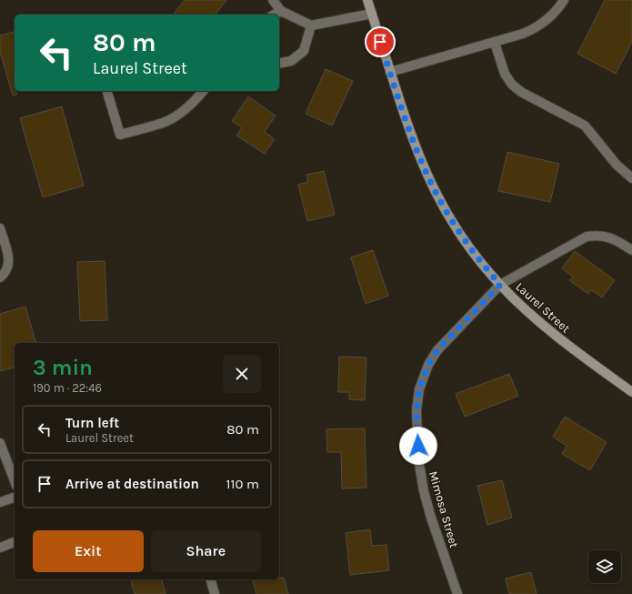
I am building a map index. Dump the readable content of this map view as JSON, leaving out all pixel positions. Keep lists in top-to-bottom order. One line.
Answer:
{"streets":{"street":["Laurel Street","Mimosa Street"]},"crossings":[["Laurel Street","Mimosa Street"]],"page":{"turn":["80 m","Laurel Street"],"heading":["3 min","190 m · 22:46"],"list":[{"name":"Turn left","note":"Laurel Street","value":"80 m"},{"name":"Arrive at destination","value":"110 m"}],"buttons":["Exit","Share"]}}
